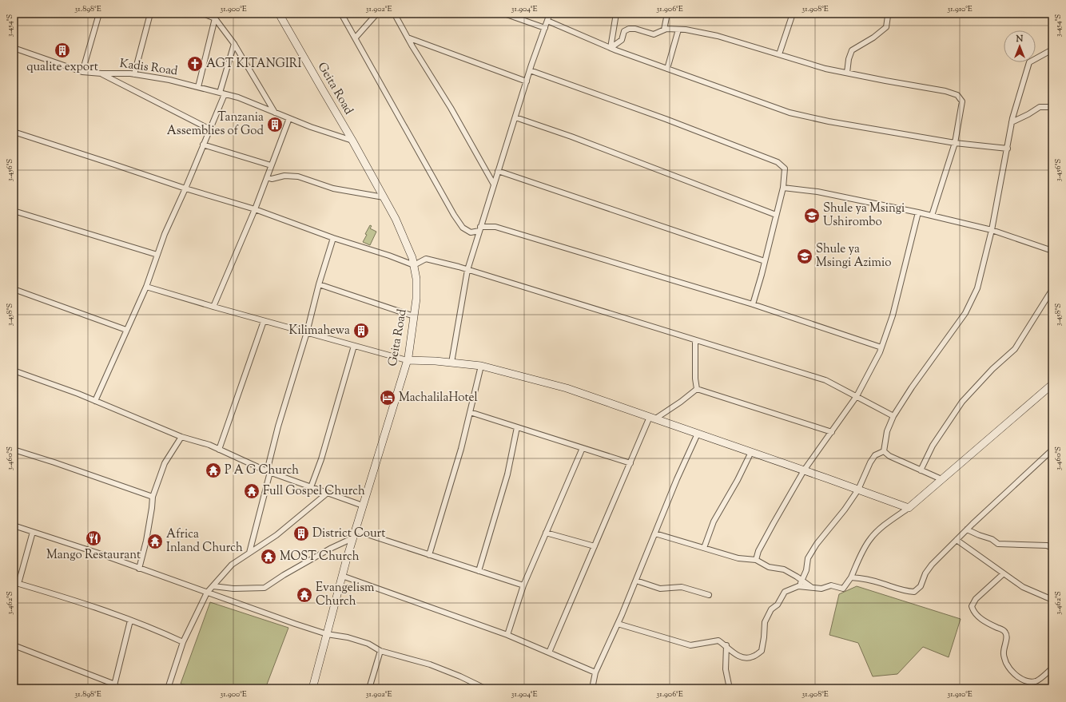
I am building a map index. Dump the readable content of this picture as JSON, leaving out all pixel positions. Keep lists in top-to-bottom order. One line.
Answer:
{"streets":{"main road":["Geita Road"],"street":["Kadis Road"]},"crossings":[["Kadis Road","Geita Road"]],"places":{"building":["qualite export","Tanzania Assemblies of God","Kilimahewa","District Court"],"church":["AGT KITANGIRI"],"school or university":["Shule ya Msingi Ushirombo","Shule ya Msingi Azimio"],"hotel":["MachalilaHotel"],"temple":["P A G Church","Full Gospel Church","Africa Inland Church","MOST Church","Evangelism Church"],"restaurant":["Mango Restaurant"]},"north":"top","coordinates":["31.898°E","31.900°E","31.902°E","31.904°E","31.906°E","31.908°E","31.910°E","3.454°S","3.456°S","3.458°S","3.460°S","3.462°S"]}
